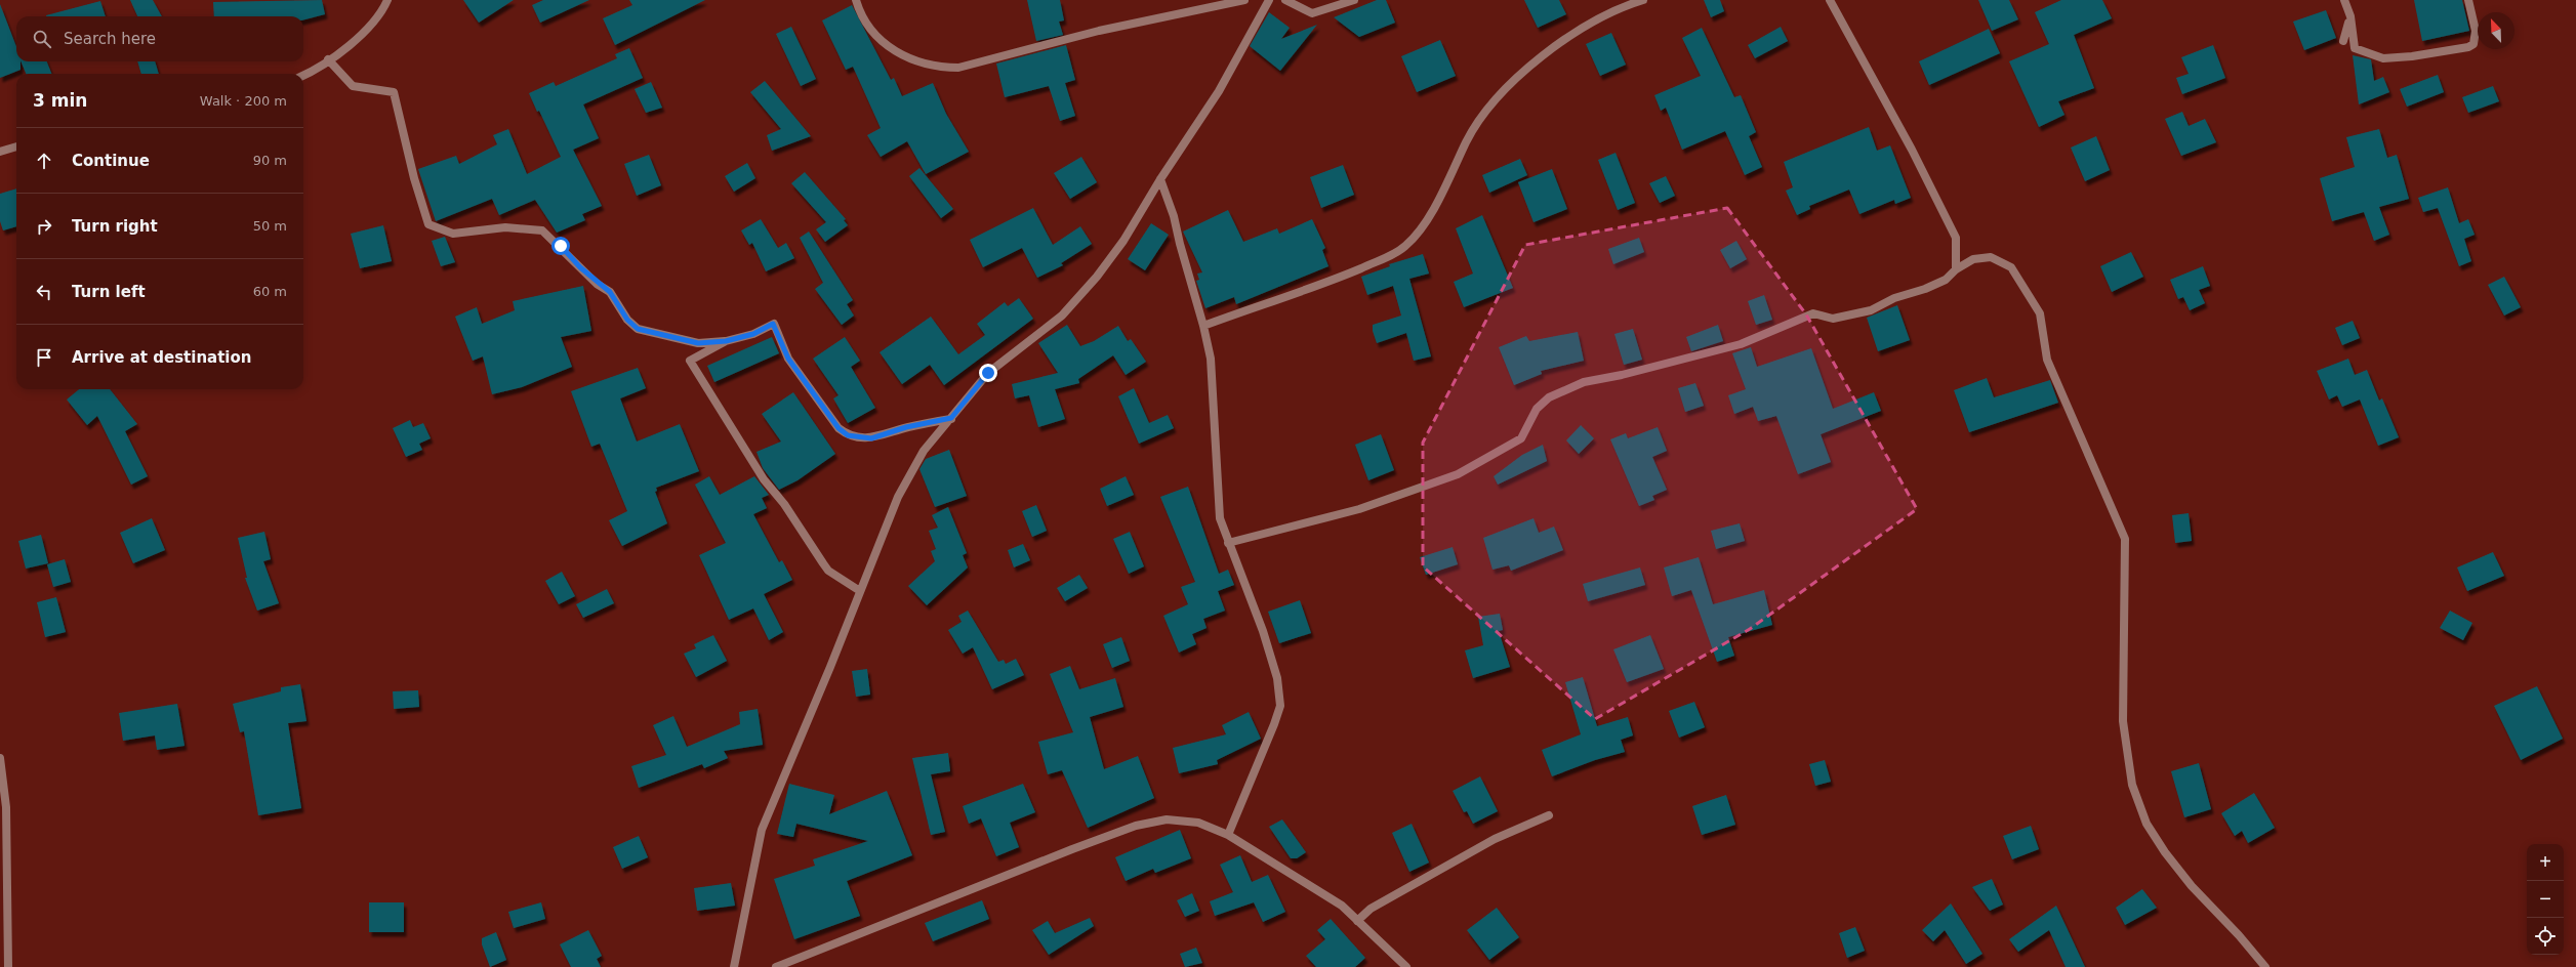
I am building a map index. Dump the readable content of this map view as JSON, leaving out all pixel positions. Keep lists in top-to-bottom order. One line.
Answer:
{"north":"top left","page":{"search":"Search here","heading":["3 min","Walk · 200 m"],"list":[["Continue","90 m"],["Turn right","50 m"],["Turn left","60 m"],"Arrive at destination"],"map_buttons":["+","−"]}}
